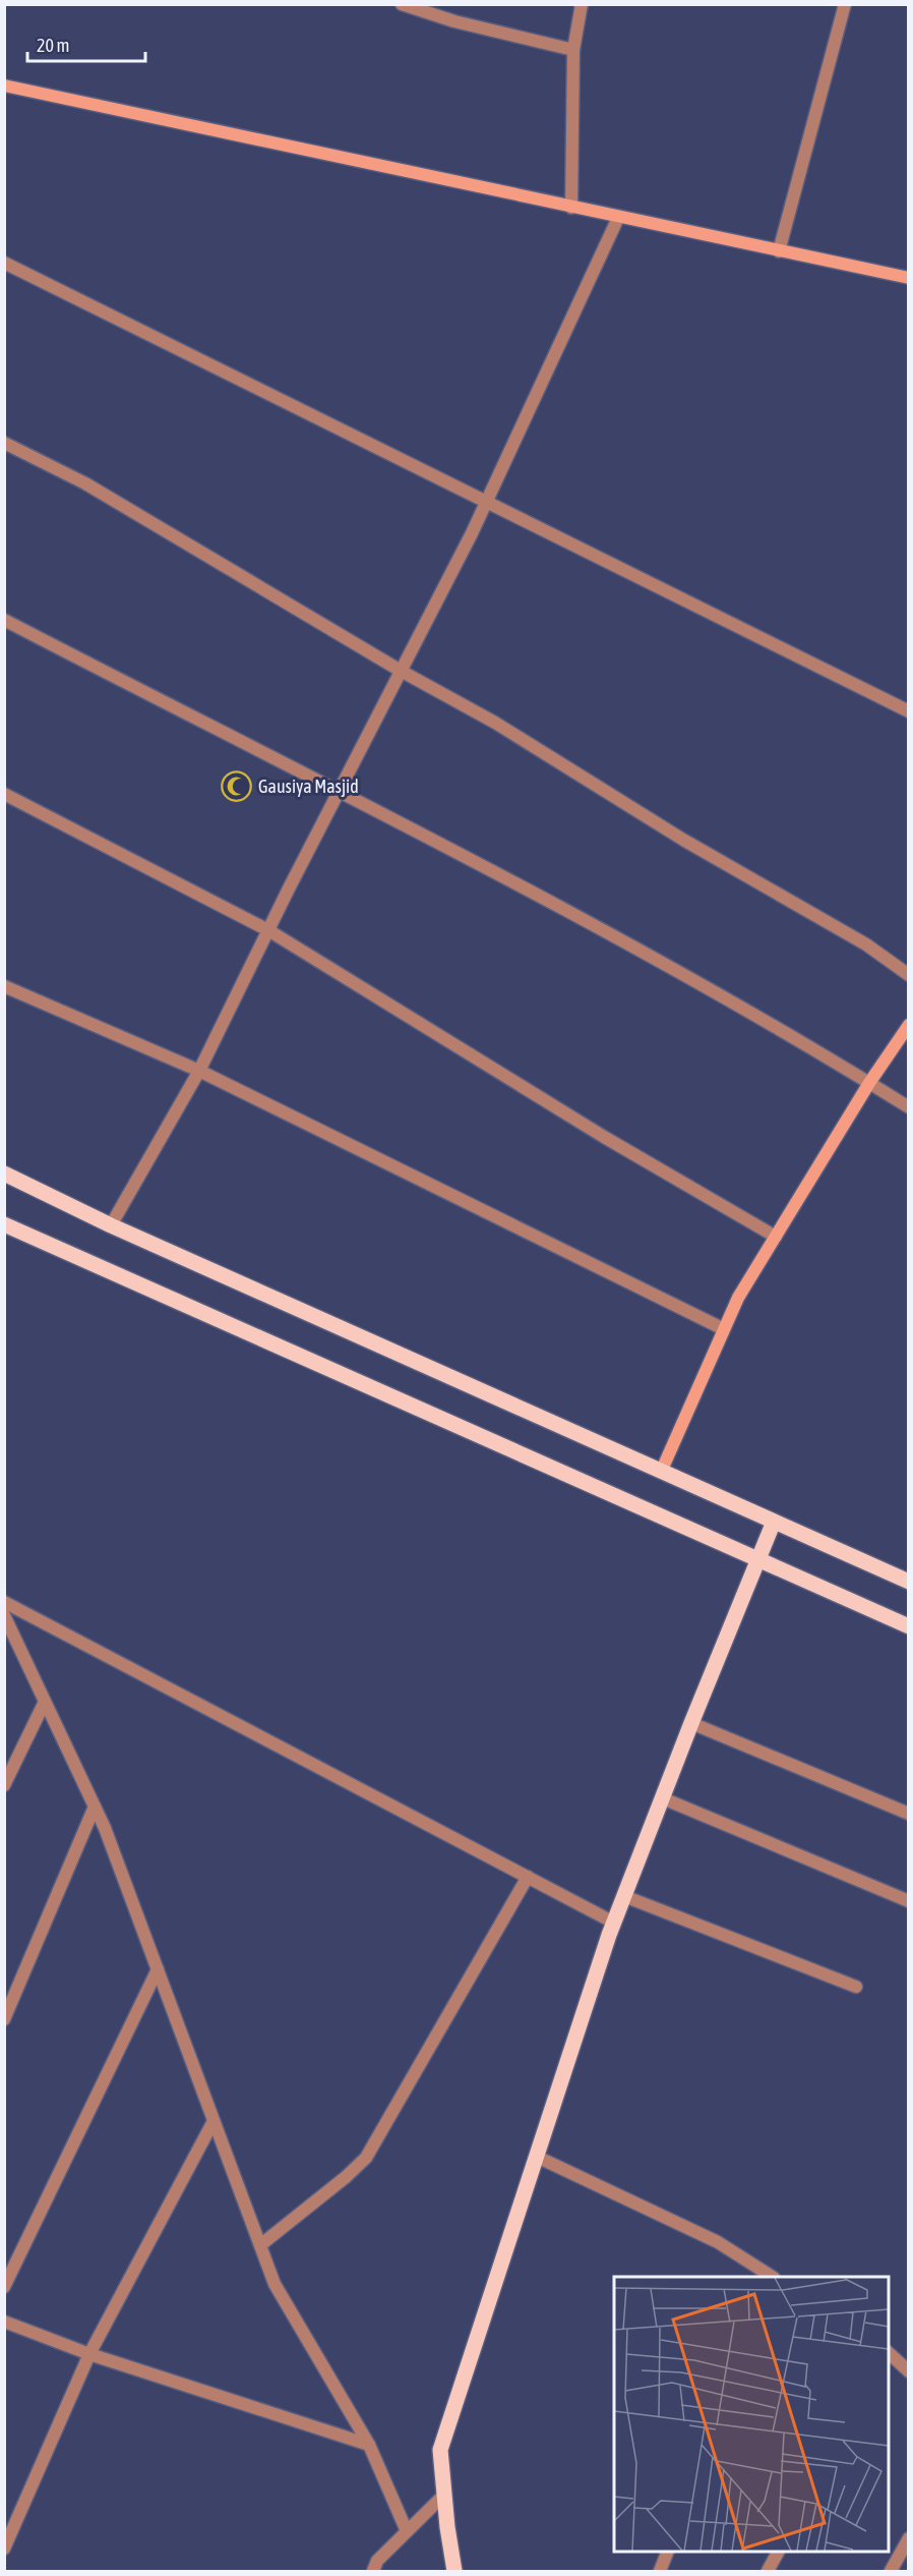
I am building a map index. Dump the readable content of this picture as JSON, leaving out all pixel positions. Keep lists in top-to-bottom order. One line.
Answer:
{"places":{"mosque":["Gausiya Masjid"]},"scale_bar":"20 m"}
